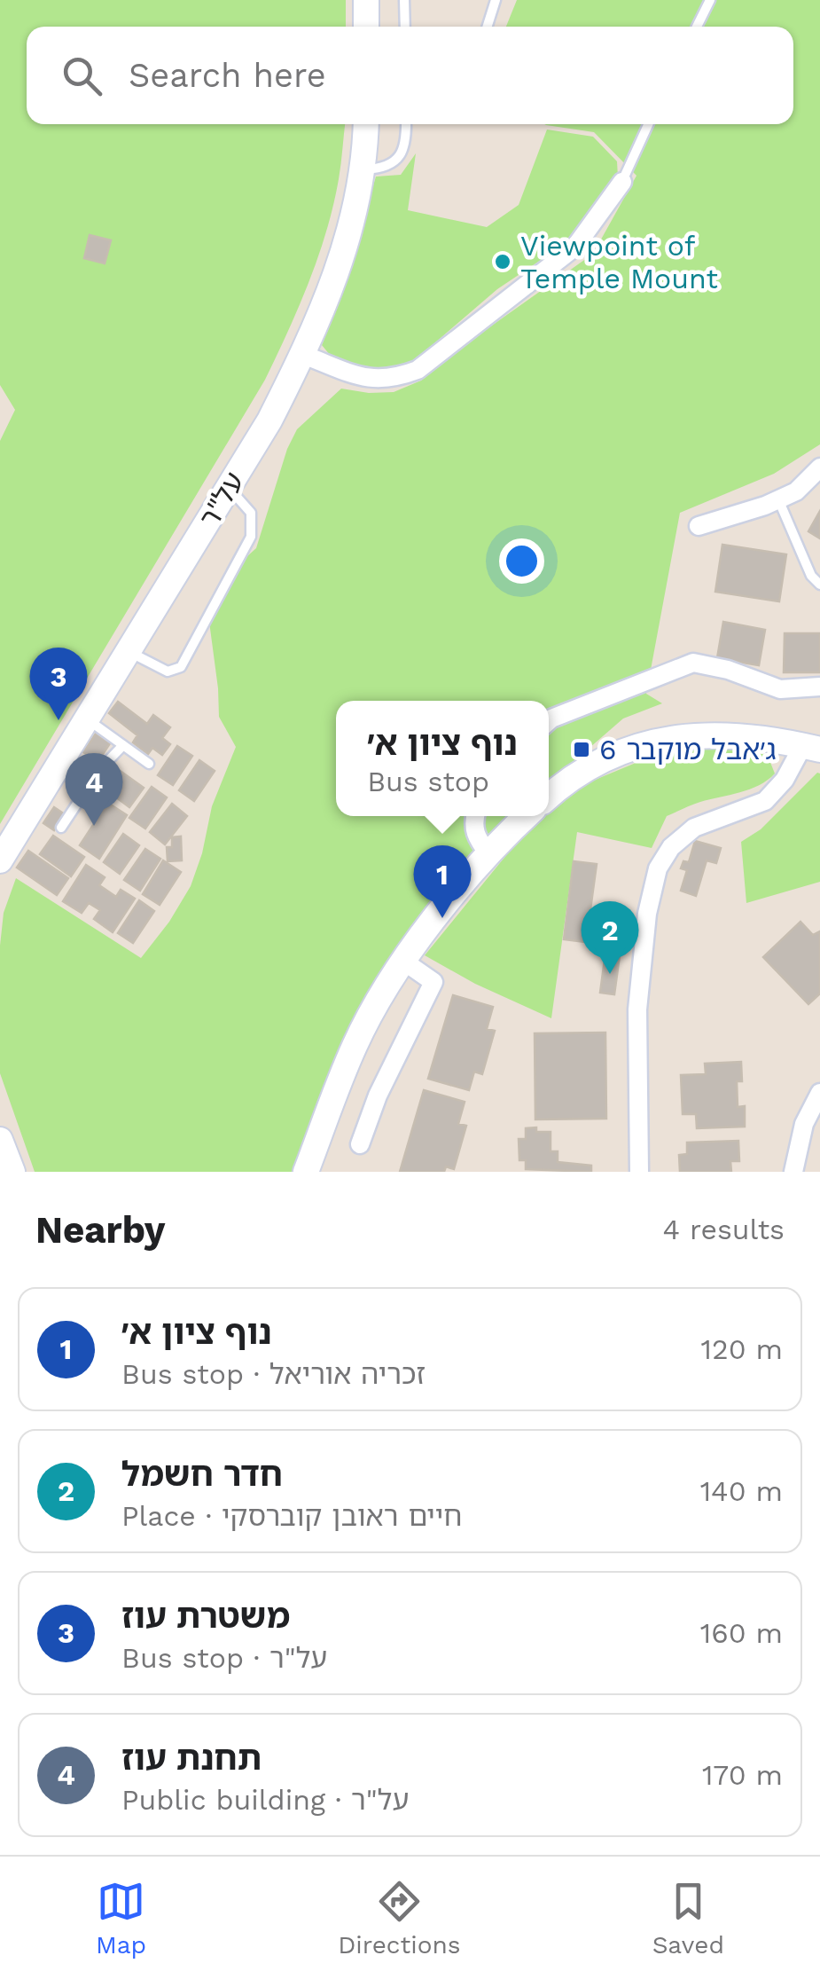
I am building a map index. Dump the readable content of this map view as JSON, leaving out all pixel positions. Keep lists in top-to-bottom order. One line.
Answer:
{"streets":{"street":["על\"ר"]},"places":{"other":["Viewpoint of Temple Mount"],"transit":["ג׳אבל מוקבר 6"]},"page":{"search":"Search here","pins":["3","4","1","2"],"popup":["נוף ציון א׳","Bus stop"],"heading":["Nearby","4 results"],"list":[{"mark":"1","name":"נוף ציון א׳","note":"Bus stop · זכריה אוריאל","value":"120 m"},{"mark":"2","name":"חדר חשמל","note":"Place · חיים ראובן קוברסקי","value":"140 m"},{"mark":"3","name":"משטרת עוז","note":"Bus stop · על\"ר","value":"160 m"},{"mark":"4","name":"תחנת עוז","note":"Public building · על\"ר","value":"170 m"}],"nav":["Map","Directions","Saved"]}}
